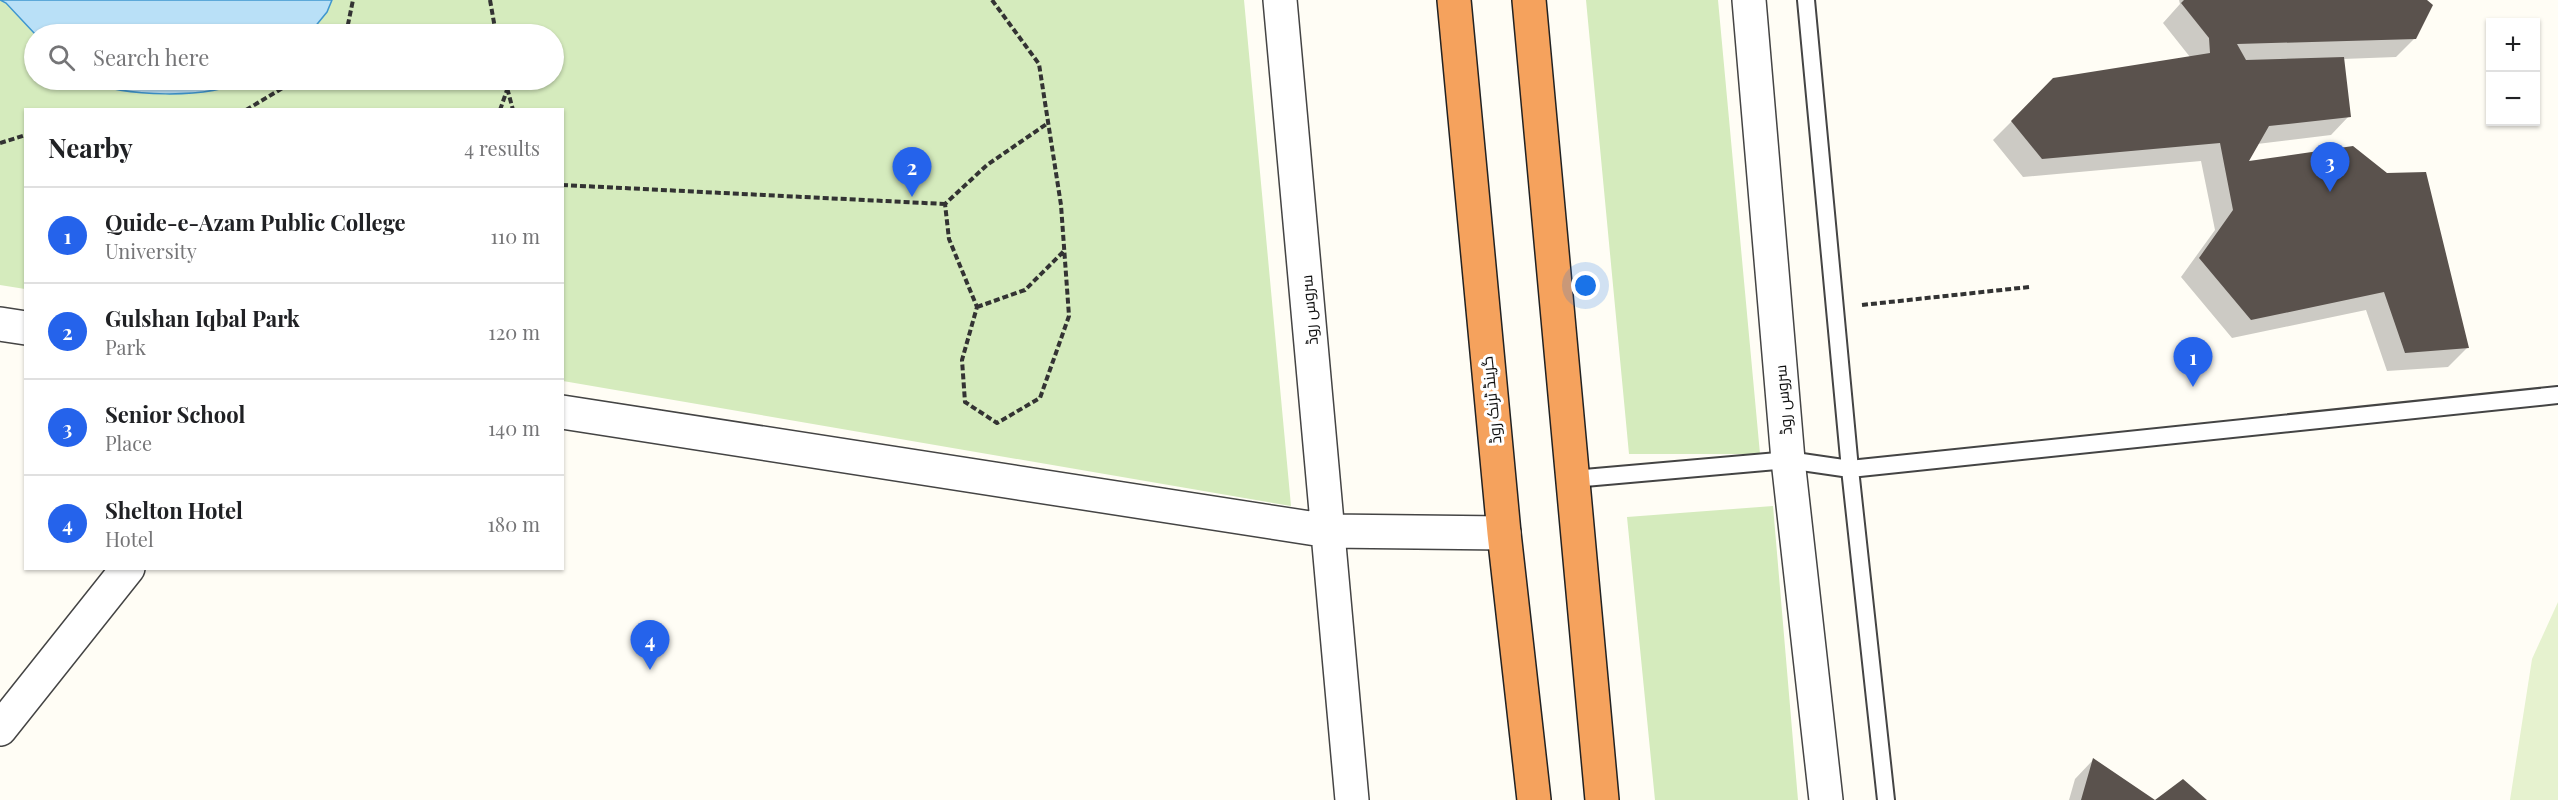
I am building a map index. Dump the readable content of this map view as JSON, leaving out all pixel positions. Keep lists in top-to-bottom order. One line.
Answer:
{"streets":{"highway":["گرینڈ ٹرنک روڈ"],"street":["سروس روڈ"]},"page":{"map_buttons":["+","−"],"search":"Search here","heading":["Nearby","4 results"],"pins":["3","2","1","4"],"list":[{"mark":"1","name":"Quide-e-Azam Public College","note":"University","value":"110 m"},{"mark":"2","name":"Gulshan Iqbal Park","note":"Park","value":"120 m"},{"mark":"3","name":"Senior School","note":"Place","value":"140 m"},{"mark":"4","name":"Shelton Hotel","note":"Hotel","value":"180 m"}]}}
